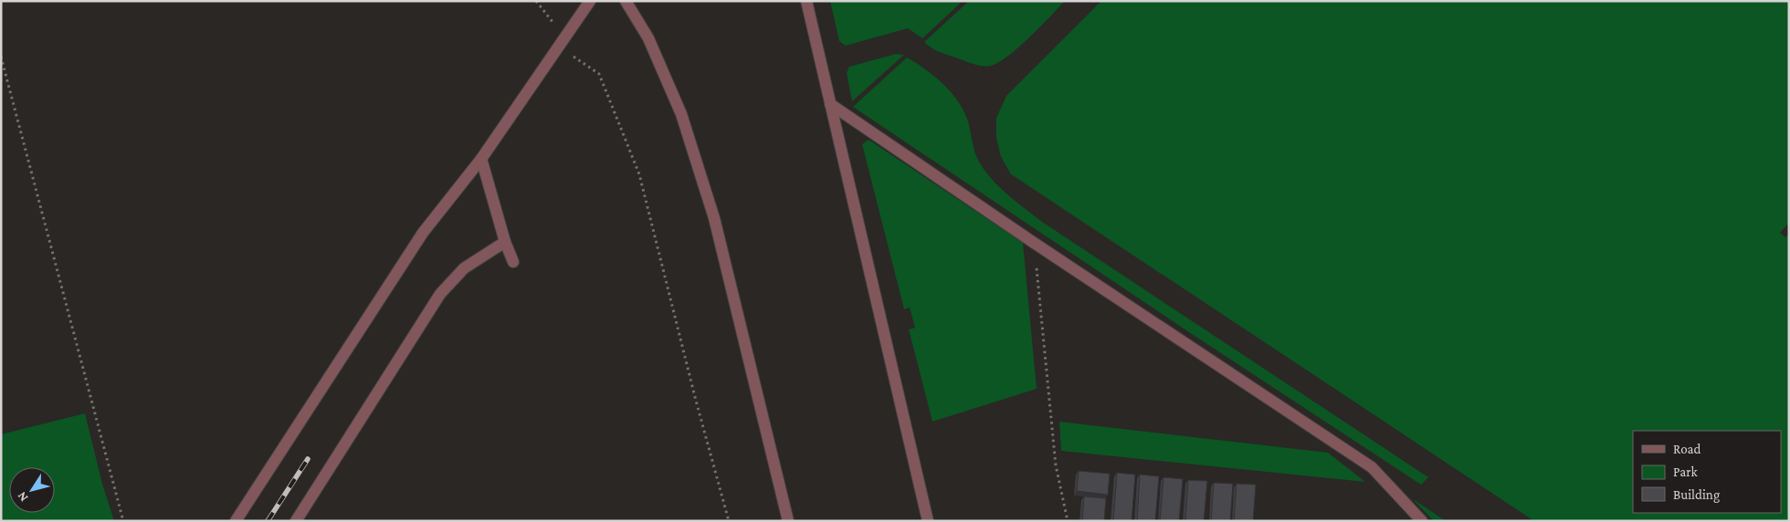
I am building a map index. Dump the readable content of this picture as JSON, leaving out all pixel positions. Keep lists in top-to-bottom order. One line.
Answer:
{"legend":["Road","Park","Building"],"north":"bottom left"}
